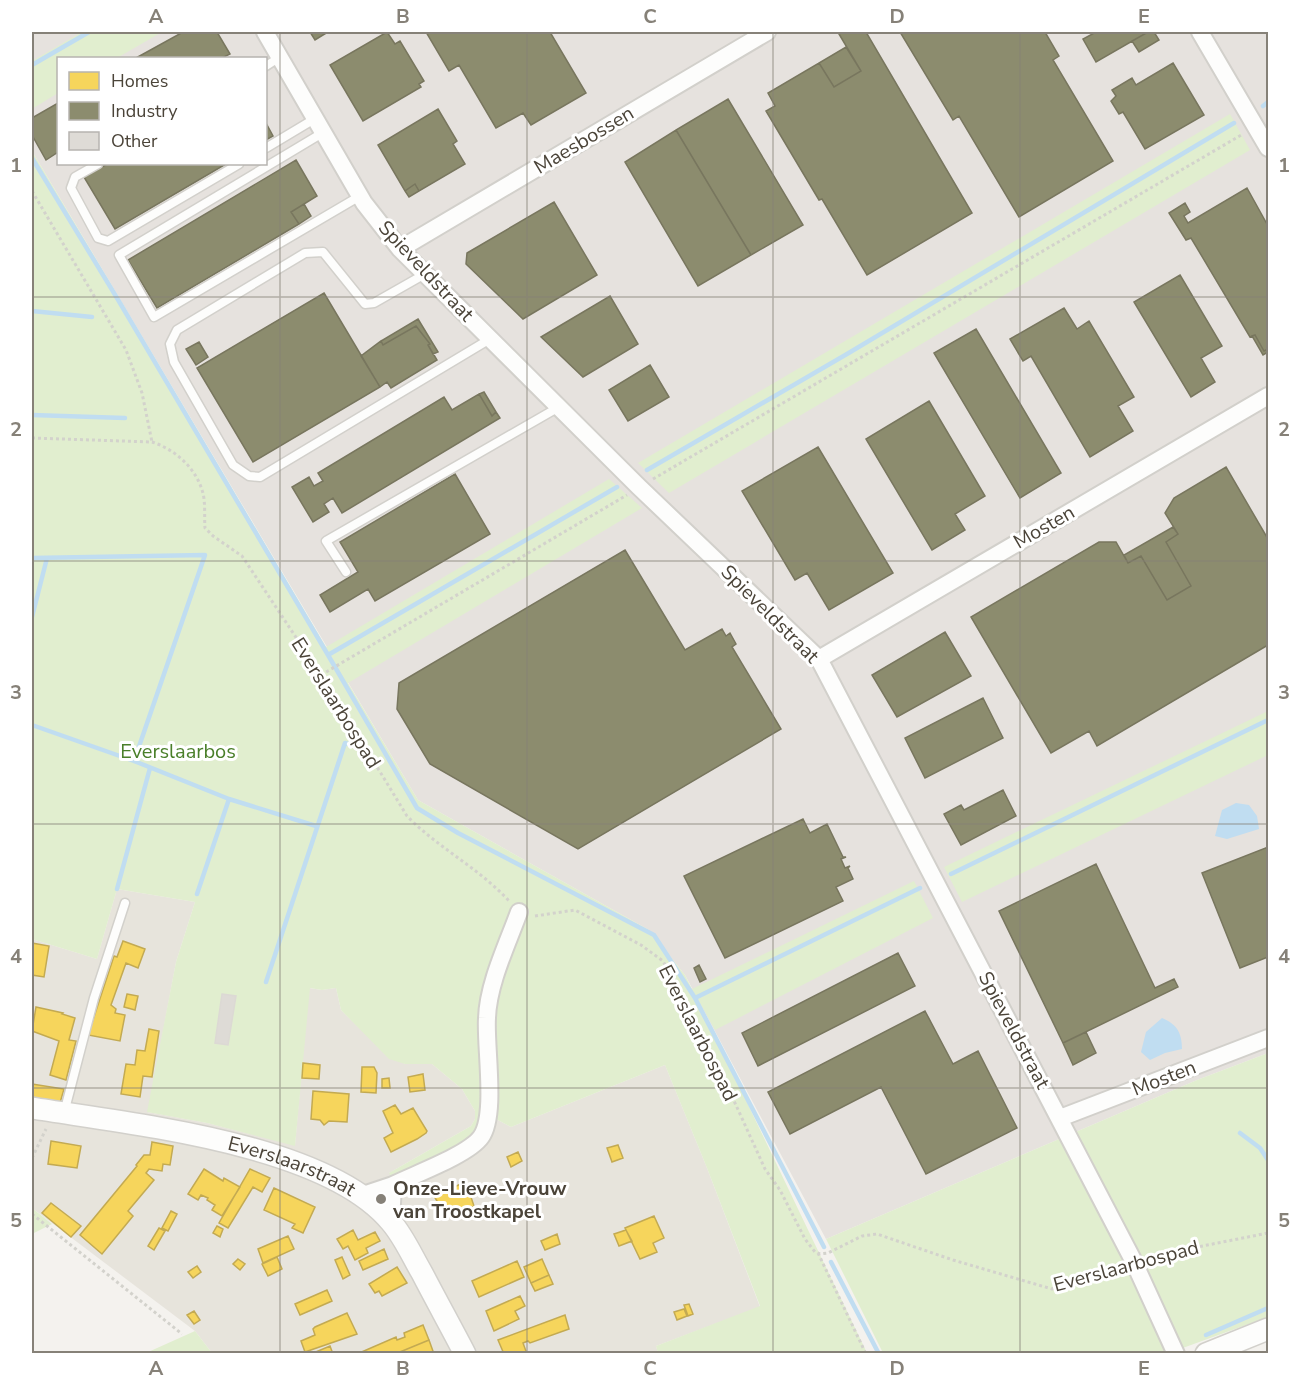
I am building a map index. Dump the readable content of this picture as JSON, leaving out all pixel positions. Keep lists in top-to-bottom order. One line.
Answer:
{"streets":{"street":["Maesbossen","Spieveldstraat","Mosten","Everslaarstraat"],"path":["Everslaarbospad"]},"crossings":[["Maesbossen","Spieveldstraat"],["Spieveldstraat","Mosten"],["Spieveldstraat","Everslaarbospad"]],"parks":["Everslaarbos"],"places":["Onze-Lieve-Vrouw van Troostkapel"],"legend":["Homes","Industry","Other"],"grid":{"columns":["A","B","C","D","E"],"rows":["1","2","3","4","5"]}}
